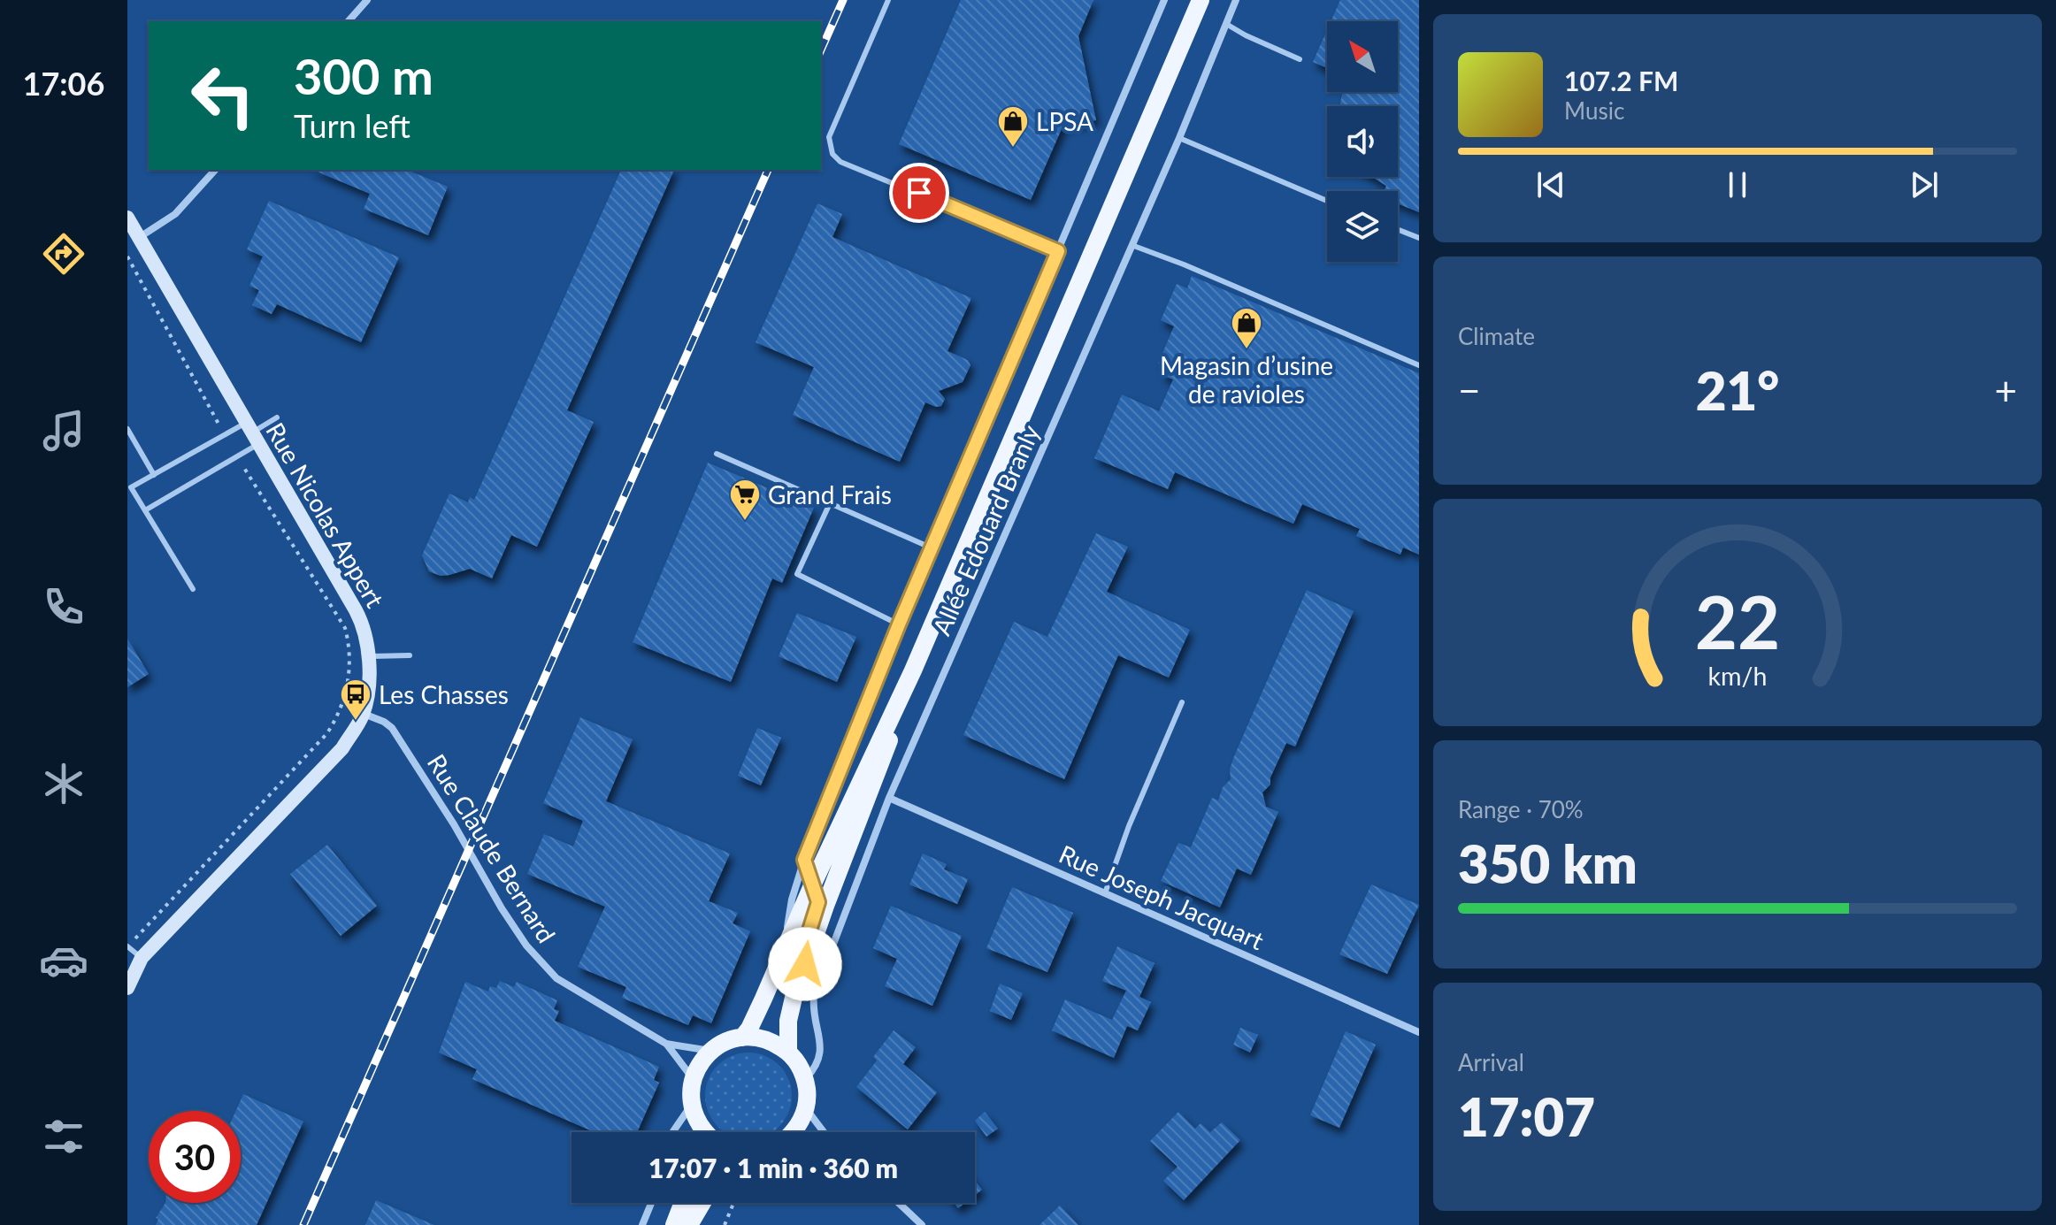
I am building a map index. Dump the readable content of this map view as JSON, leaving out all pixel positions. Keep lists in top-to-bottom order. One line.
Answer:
{"streets":{"street":["Rue Nicolas Appert","Allée Edouard Branly","Rue Claude Bernard","Rue Joseph Jacquart"]},"crossings":[["Rue Nicolas Appert","Rue Claude Bernard"],["Allée Edouard Branly","Rue Joseph Jacquart"]],"places":{"shop":["LPSA","Magasin d’usine de ravioles"],"supermarket":["Grand Frais"],"bus stop":["Les Chasses"]},"north":"top left","page":{"tabs":"17:06","turn":["300 m","Turn left"],"song":["107.2 FM","Music"],"tile":["Climate",["Range · 70%","350 km"],["Arrival","17:07"]],"heat":["−","21°","+"],"limit":"30","trip":"17:07 · 1 min · 360 m","gauge":["22","km/h"]}}
